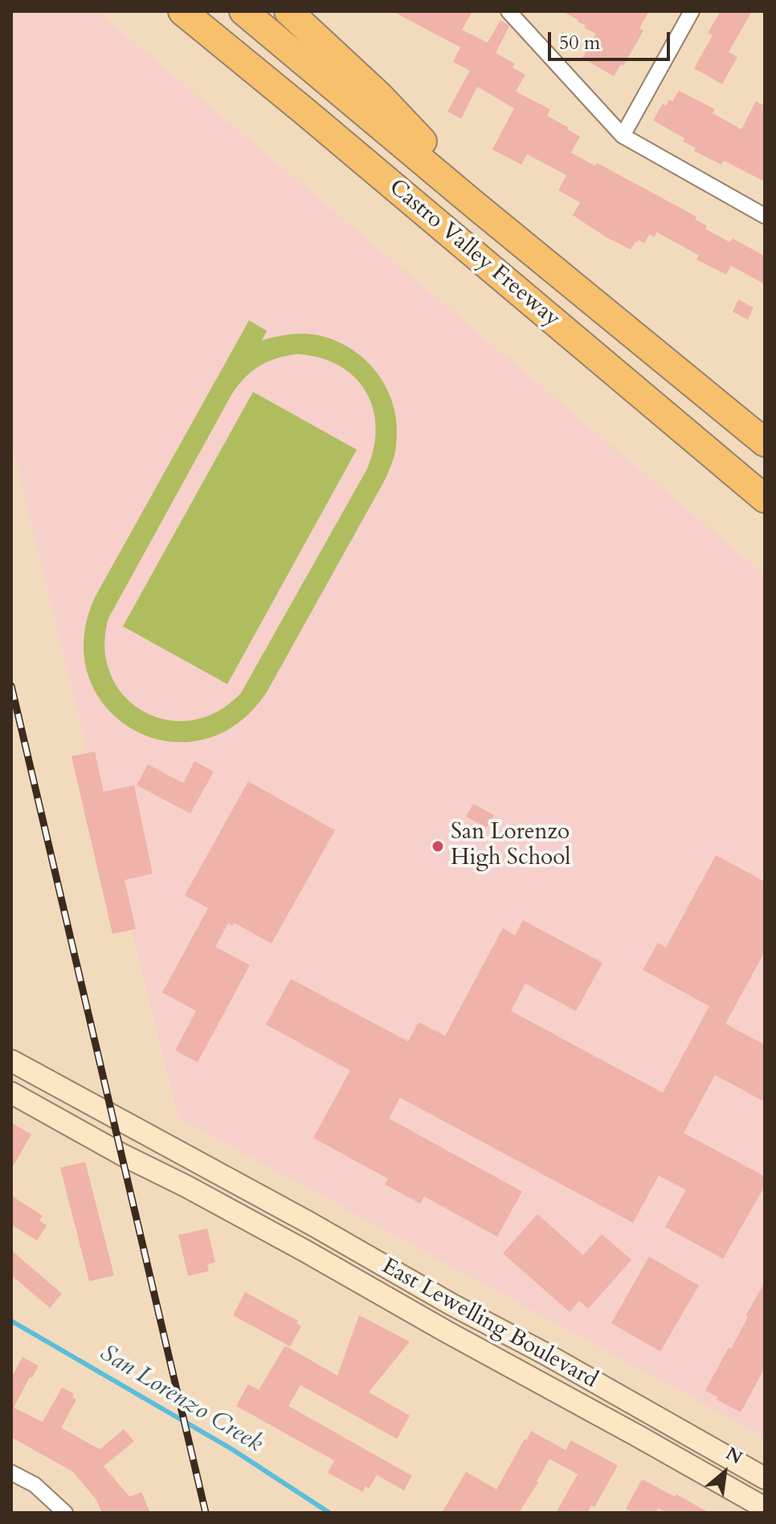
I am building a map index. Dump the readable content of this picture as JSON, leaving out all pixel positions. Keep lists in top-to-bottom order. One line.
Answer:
{"streets":{"highway":["Castro Valley Freeway"],"main road":["East Lewelling Boulevard"]},"water":["San Lorenzo Creek"],"places":["San Lorenzo High School"],"scale_bar":"50 m","north":"top right"}
